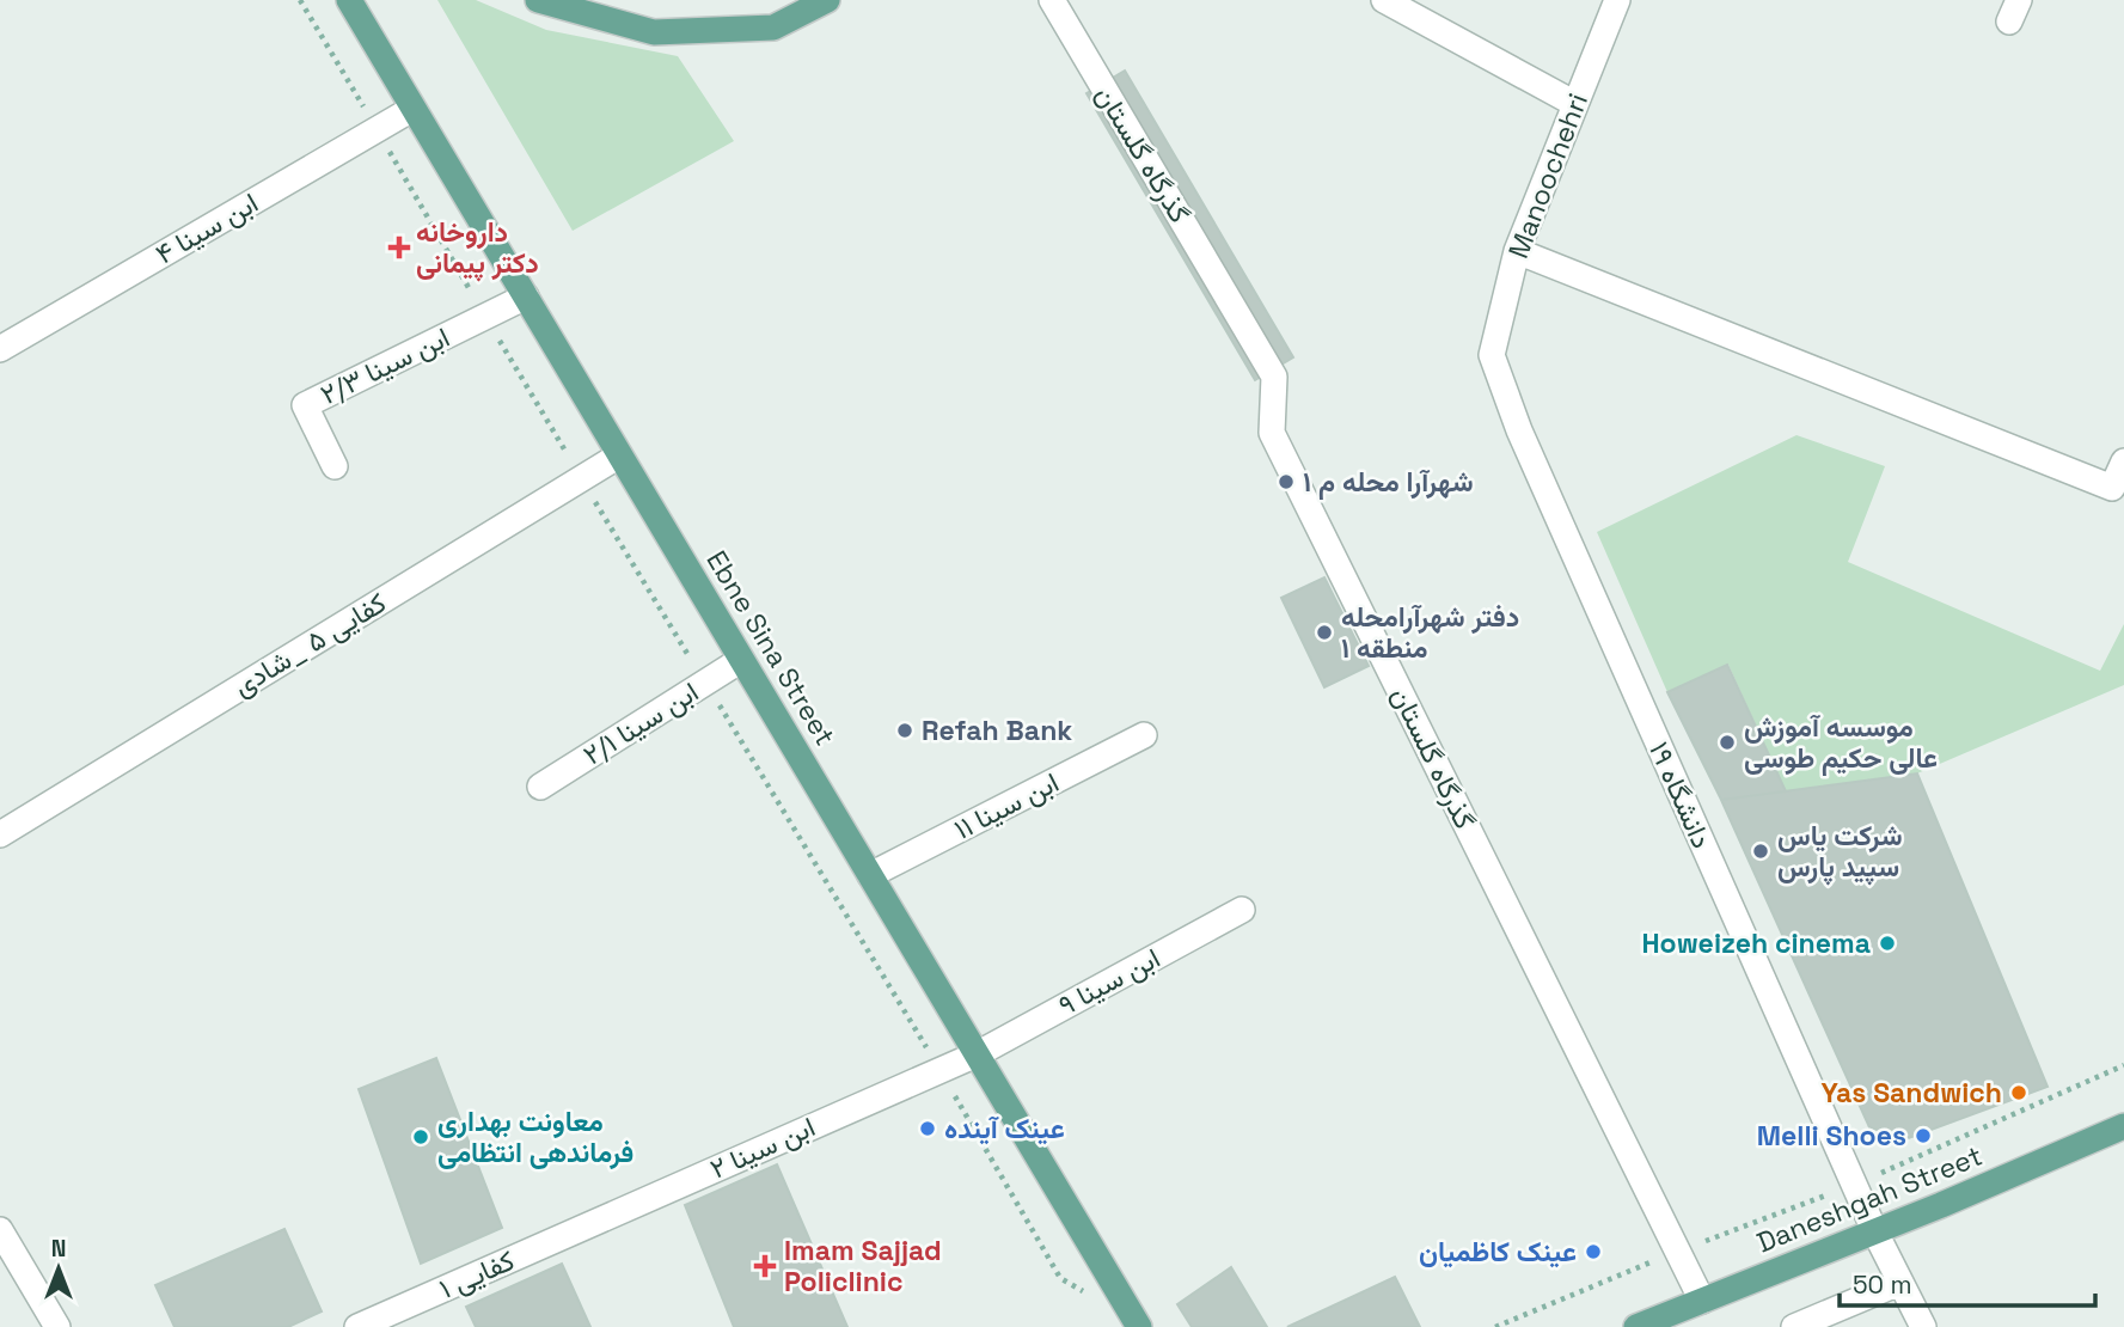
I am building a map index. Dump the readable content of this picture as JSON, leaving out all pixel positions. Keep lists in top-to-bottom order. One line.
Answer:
{"streets":{"main road":["Ebne Sina Street","Daneshgah Street"],"street":["گذرگاه گلستان","Manoochehri","ابن سینا ۴","ابن سینا ۲/۳","کفایی ۵ _شادی","ابن سینا ۲/۱","دانشگاه ۱۹","ابن سینا ۱۱","ابن سینا ۹","ابن سینا ۲","کفایی ۱"]},"crossings":[["گذرگاه گلستان","Daneshgah Street"],["Manoochehri","دانشگاه ۱۹"],["ابن سینا ۴","Ebne Sina Street"],["ابن سینا ۲/۳","Ebne Sina Street"],["کفایی ۵ _شادی","Ebne Sina Street"],["Ebne Sina Street","ابن سینا ۲/۱"],["Ebne Sina Street","ابن سینا ۱۱"],["Ebne Sina Street","ابن سینا ۹"],["Ebne Sina Street","ابن سینا ۲"],["دانشگاه ۱۹","Daneshgah Street"],["ابن سینا ۹","ابن سینا ۲"],["ابن سینا ۲","کفایی ۱"]],"places":{"health":["داروخانه دکتر پیمانی","Imam Sajjad Policlinic"],"other":["شهرآرا محله م ۱","دفتر شهرآرامحله منطقه ۱","Refah Bank","موسسه آموزش عالی حکیم طوسی","شرکت یاس سپید پارس","Howeizeh cinema","Yas Sandwich","عینک آینده","Melli Shoes","معاونت بهداری فرماندهی انتظامی","عینک کاظمیان"]},"scale_bar":"50 m","north":"top"}
